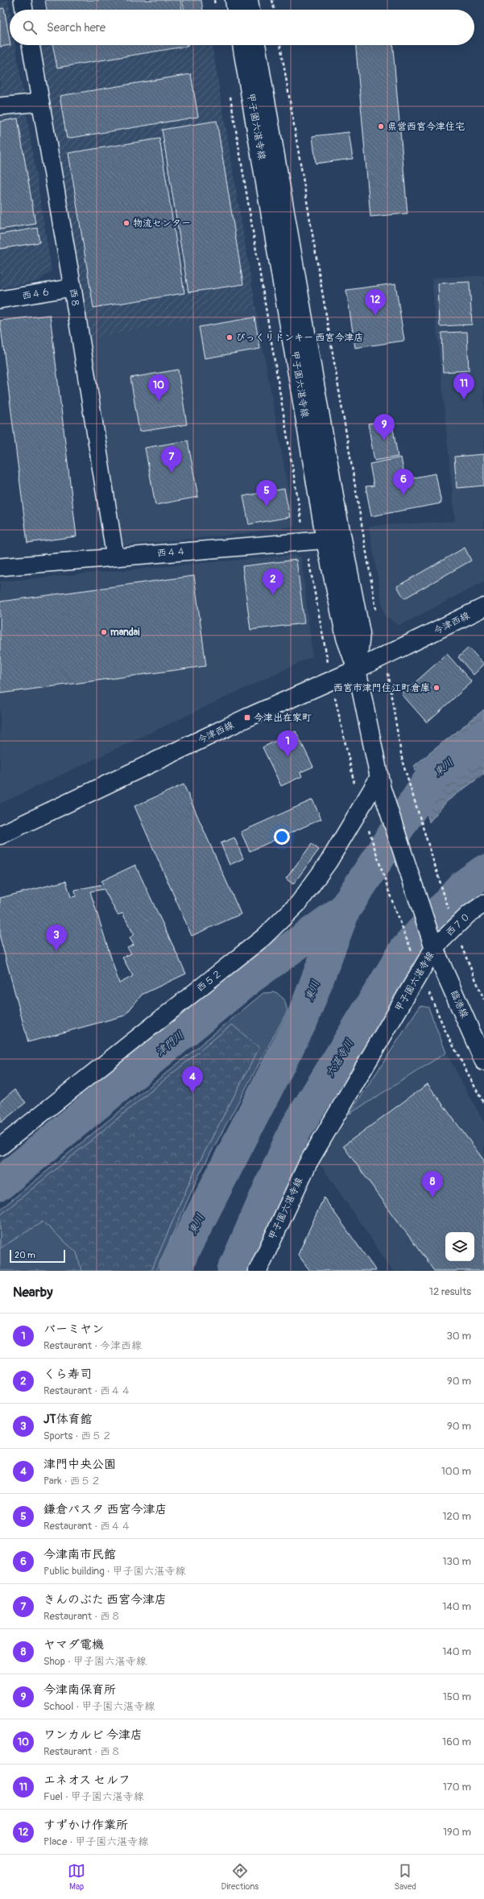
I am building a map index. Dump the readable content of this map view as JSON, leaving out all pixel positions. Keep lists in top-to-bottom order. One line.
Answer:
{"streets":{"main road":["甲子園六湛寺線","今津西線","臨港線"],"street":["西４６","西８","西４４","西７０","西５２"]},"crossings":[["甲子園六湛寺線","西４４"],["甲子園六湛寺線","今津西線"],["甲子園六湛寺線","西７０"],["甲子園六湛寺線","西５２"],["甲子園六湛寺線","臨港線"],["西４６","西８"],["西８","西４４"],["西７０","臨港線"]],"water":["東川","津門川","六湛寺川"],"places":{"other":["県営西宮今津住宅","物流センター","びっくりドンキー 西宮今津店","mandai","西宮市津門住江町倉庫"],"transit":["今津出在家町"]},"scale_bar":"20 m","page":{"search":"Search here","pins":["12","11","10","9","7","6","5","2","1","3","4","8"],"scale":"20 m","heading":["Nearby","12 results"],"list":[{"mark":"1","name":"バーミヤン","note":"Restaurant · 今津西線","value":"30 m"},{"mark":"2","name":"くら寿司","note":"Restaurant · 西４４","value":"90 m"},{"mark":"3","name":"JT体育館","note":"Sports · 西５２","value":"90 m"},{"mark":"4","name":"津門中央公園","note":"Park · 西５２","value":"100 m"},{"mark":"5","name":"鎌倉パスタ 西宮今津店","note":"Restaurant · 西４４","value":"120 m"},{"mark":"6","name":"今津南市民館","note":"Public building · 甲子園六湛寺線","value":"130 m"},{"mark":"7","name":"きんのぶた 西宮今津店","note":"Restaurant · 西８","value":"140 m"},{"mark":"8","name":"ヤマダ電機","note":"Shop · 甲子園六湛寺線","value":"140 m"},{"mark":"9","name":"今津南保育所","note":"School · 甲子園六湛寺線","value":"150 m"},{"mark":"10","name":"ワンカルビ 今津店","note":"Restaurant · 西８","value":"160 m"},{"mark":"11","name":"エネオス セルフ","note":"Fuel · 甲子園六湛寺線","value":"170 m"},{"mark":"12","name":"すずかけ作業所","note":"Place · 甲子園六湛寺線","value":"190 m"}],"nav":["Map","Directions","Saved"]}}
